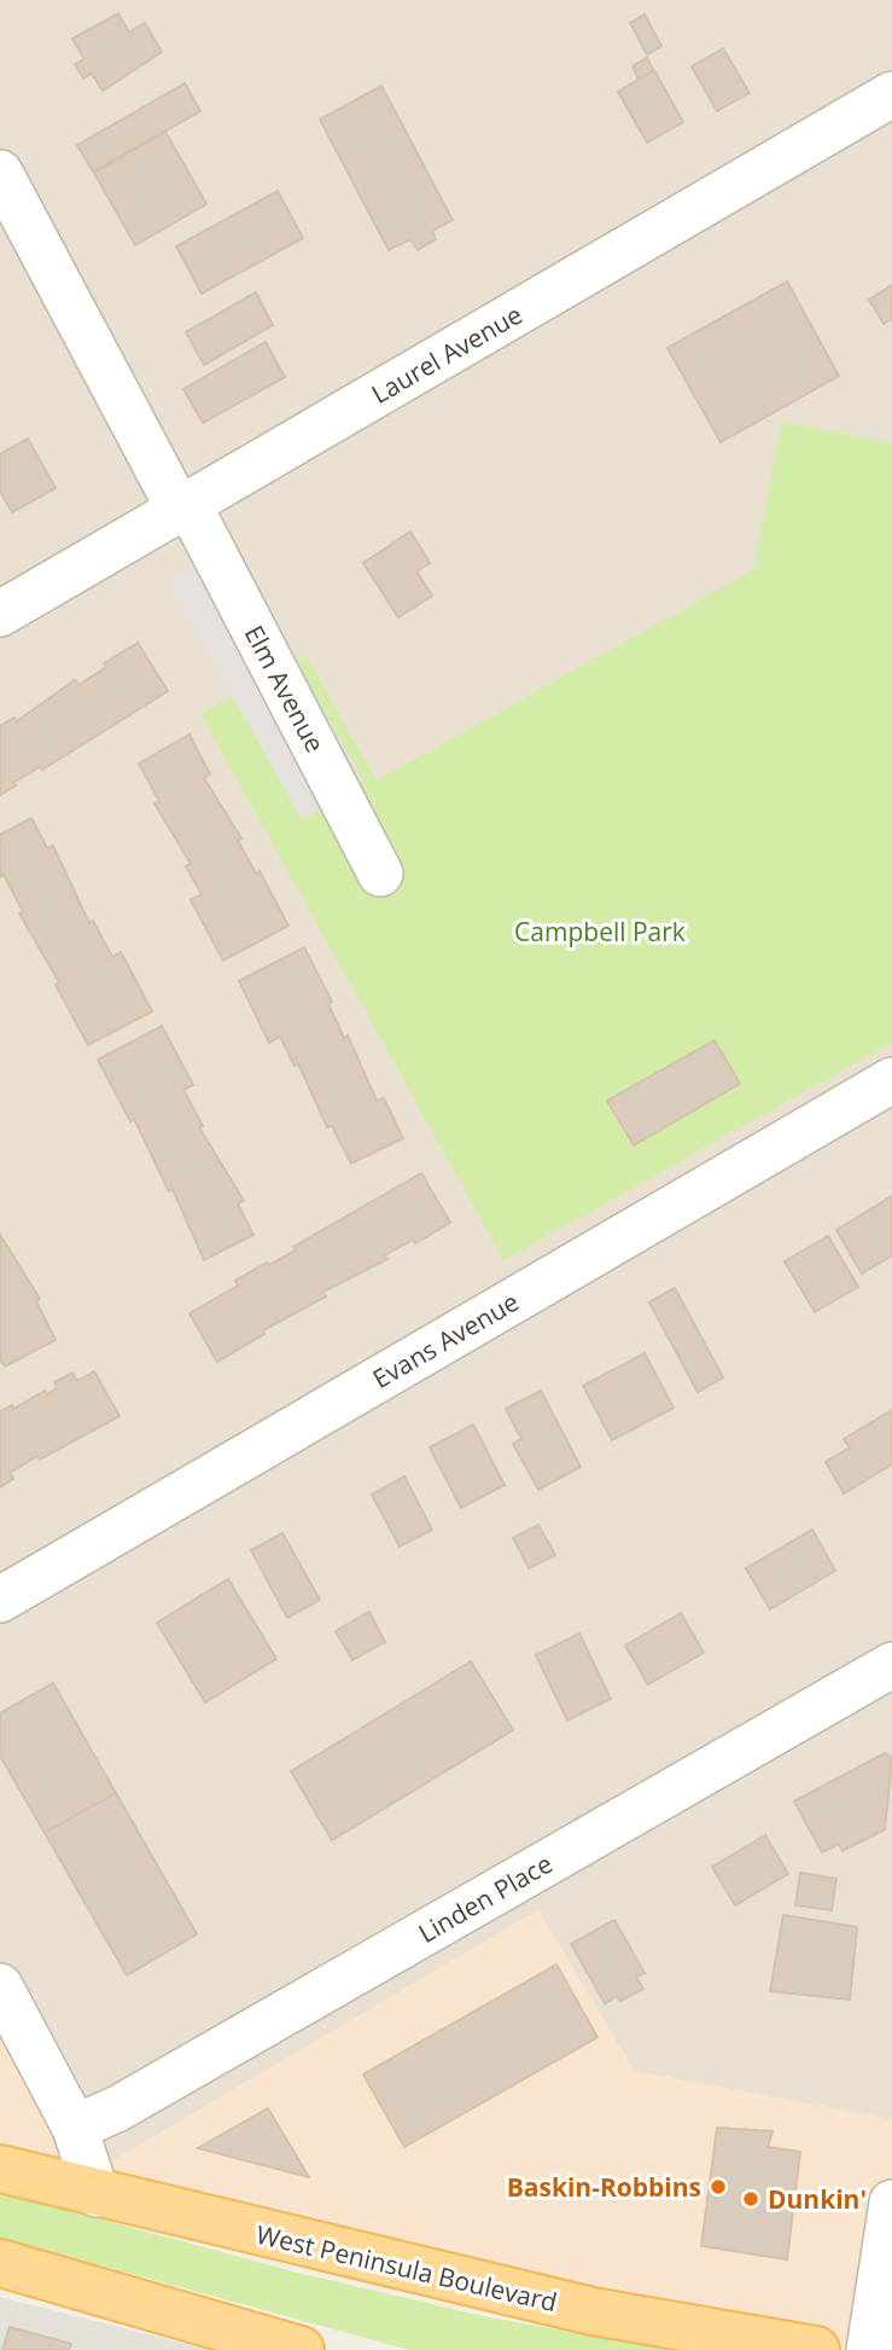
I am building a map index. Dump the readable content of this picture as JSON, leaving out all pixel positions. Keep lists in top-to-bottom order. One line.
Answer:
{"streets":{"main road":["West Peninsula Boulevard"],"street":["Laurel Avenue","Elm Avenue","Evans Avenue","Linden Place"]},"crossings":[["Laurel Avenue","Elm Avenue"]],"parks":["Campbell Park"],"places":["Baskin-Robbins","Dunkin'"]}
